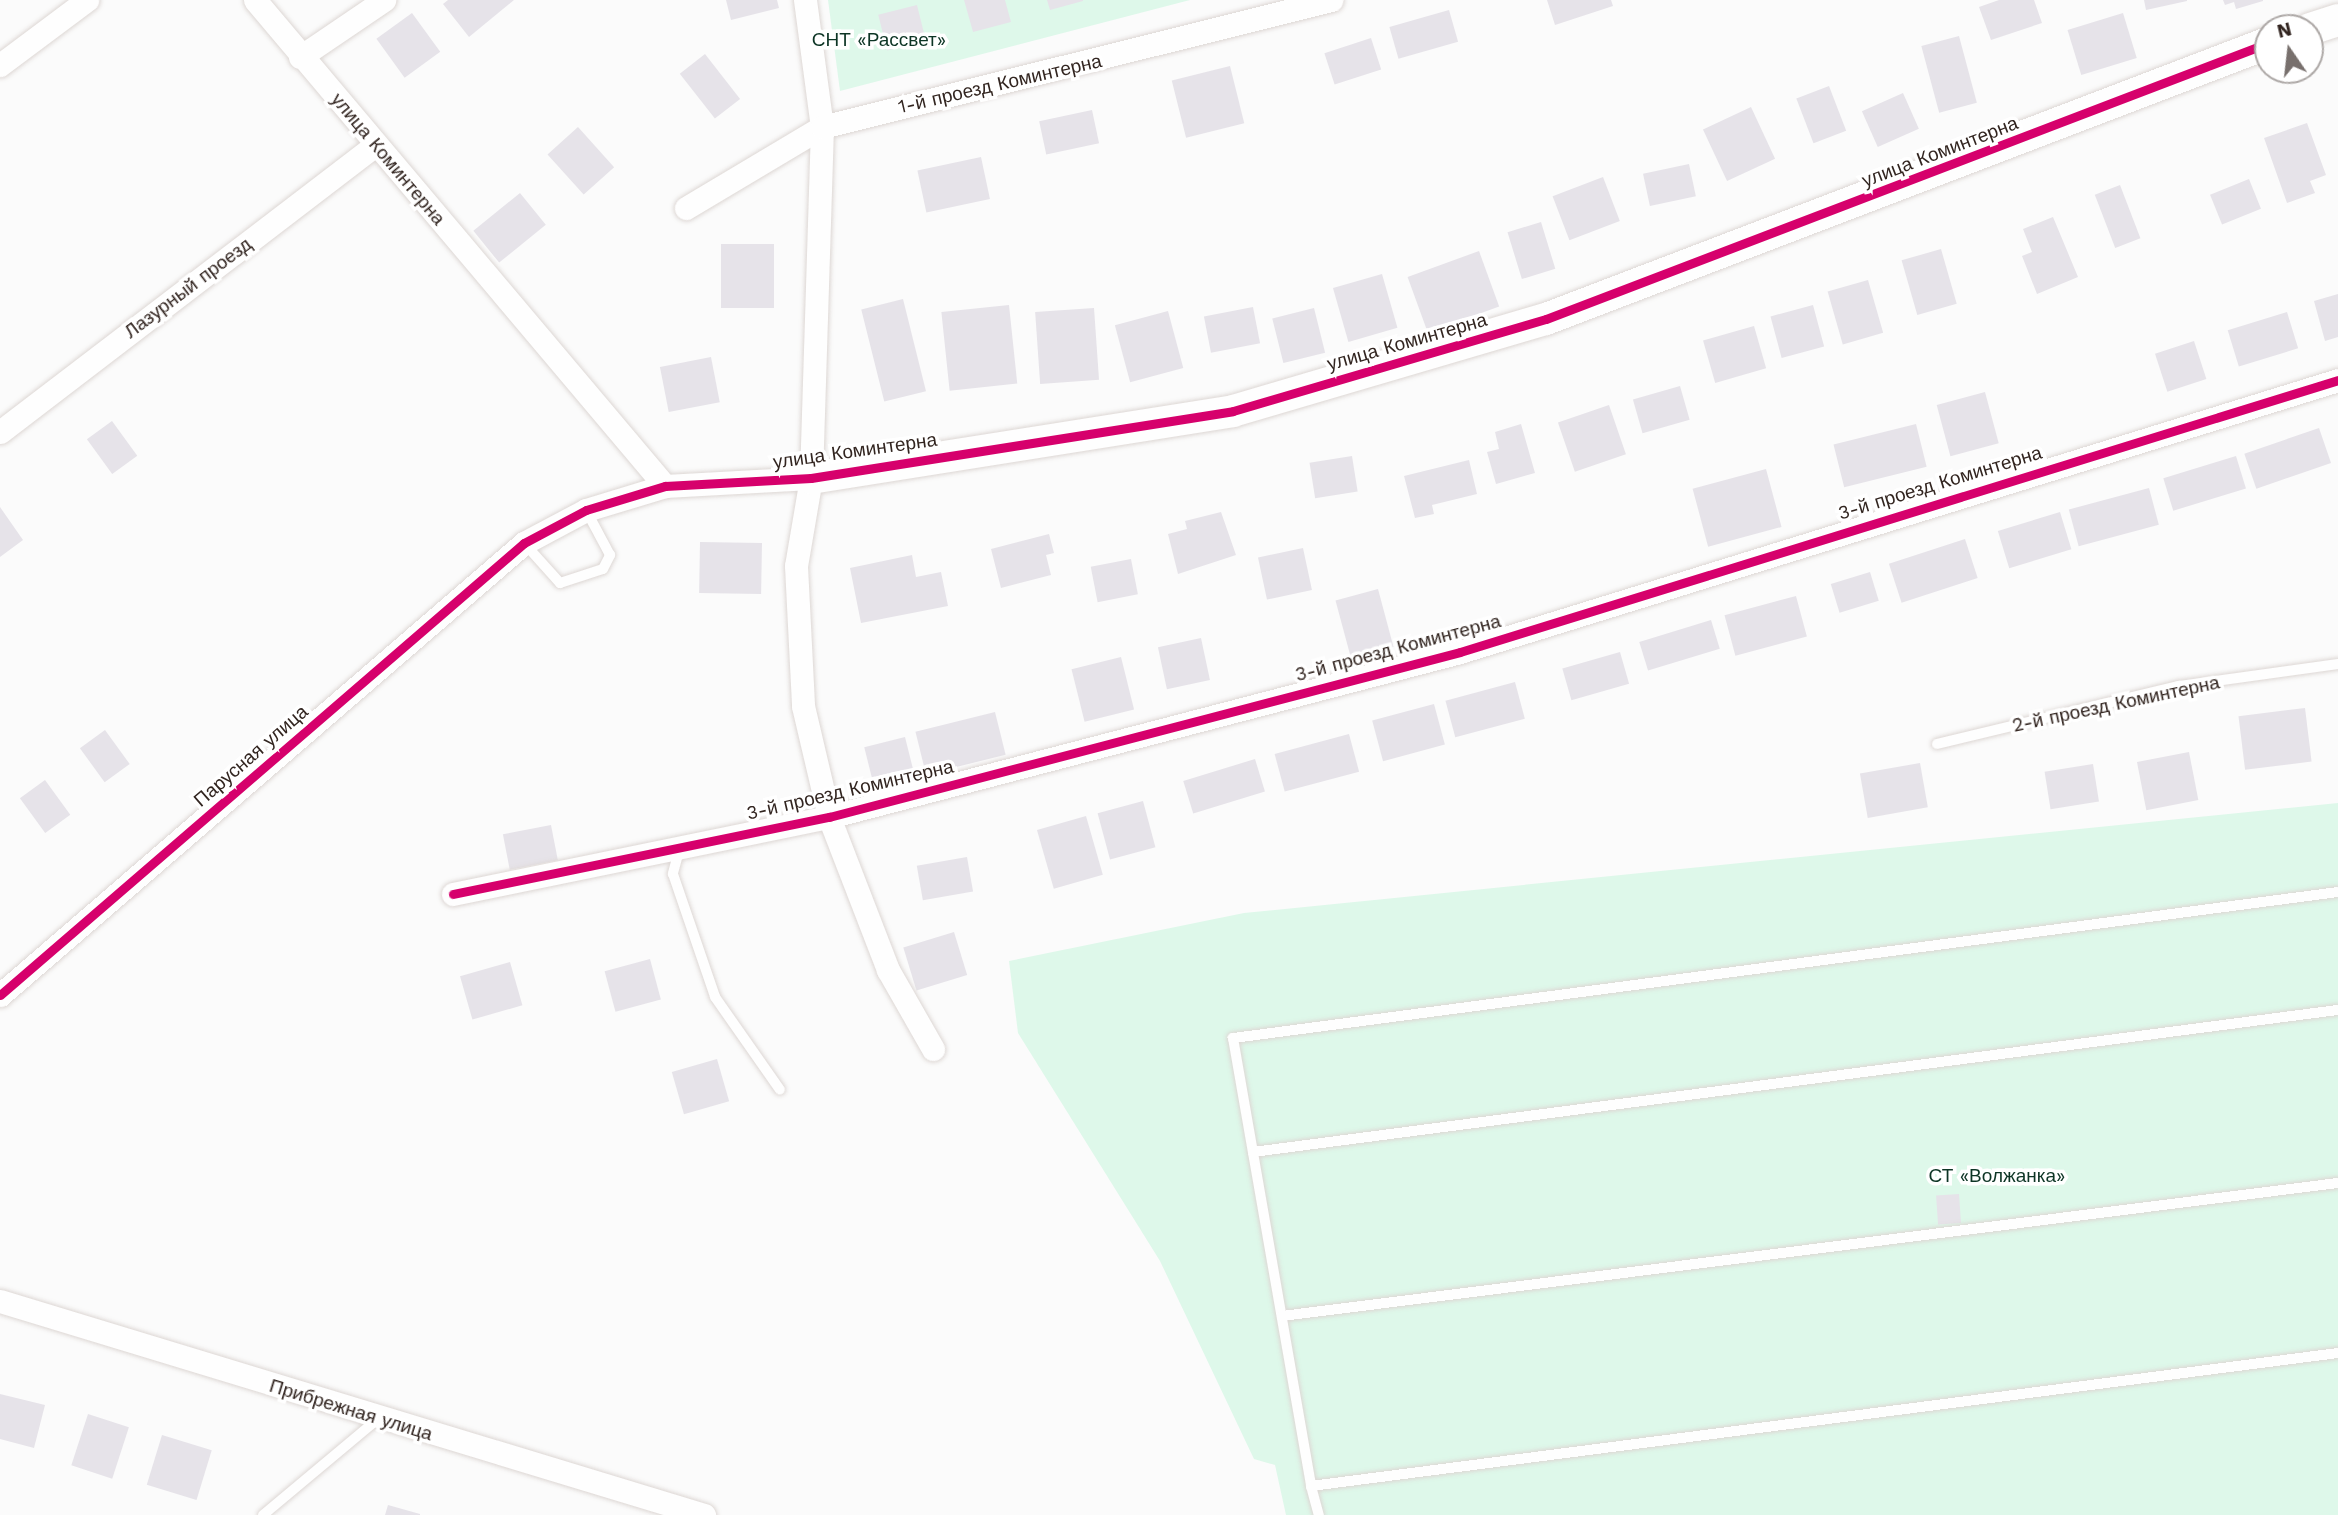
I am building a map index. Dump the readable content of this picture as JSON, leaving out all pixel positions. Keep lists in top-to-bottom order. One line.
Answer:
{"streets":{"street":["1-й проезд Коминтерна","улица Коминтерна","Лазурный проезд","3-й проезд Коминтерна","Парусная улица","Прибрежная улица"],"lane":["2-й проезд Коминтерна"]},"crossings":[["улица Коминтерна","Лазурный проезд"],["улица Коминтерна","Парусная улица"]],"parks":["СНТ «Рассвет»","СТ «Волжанка»"],"north":"top"}
